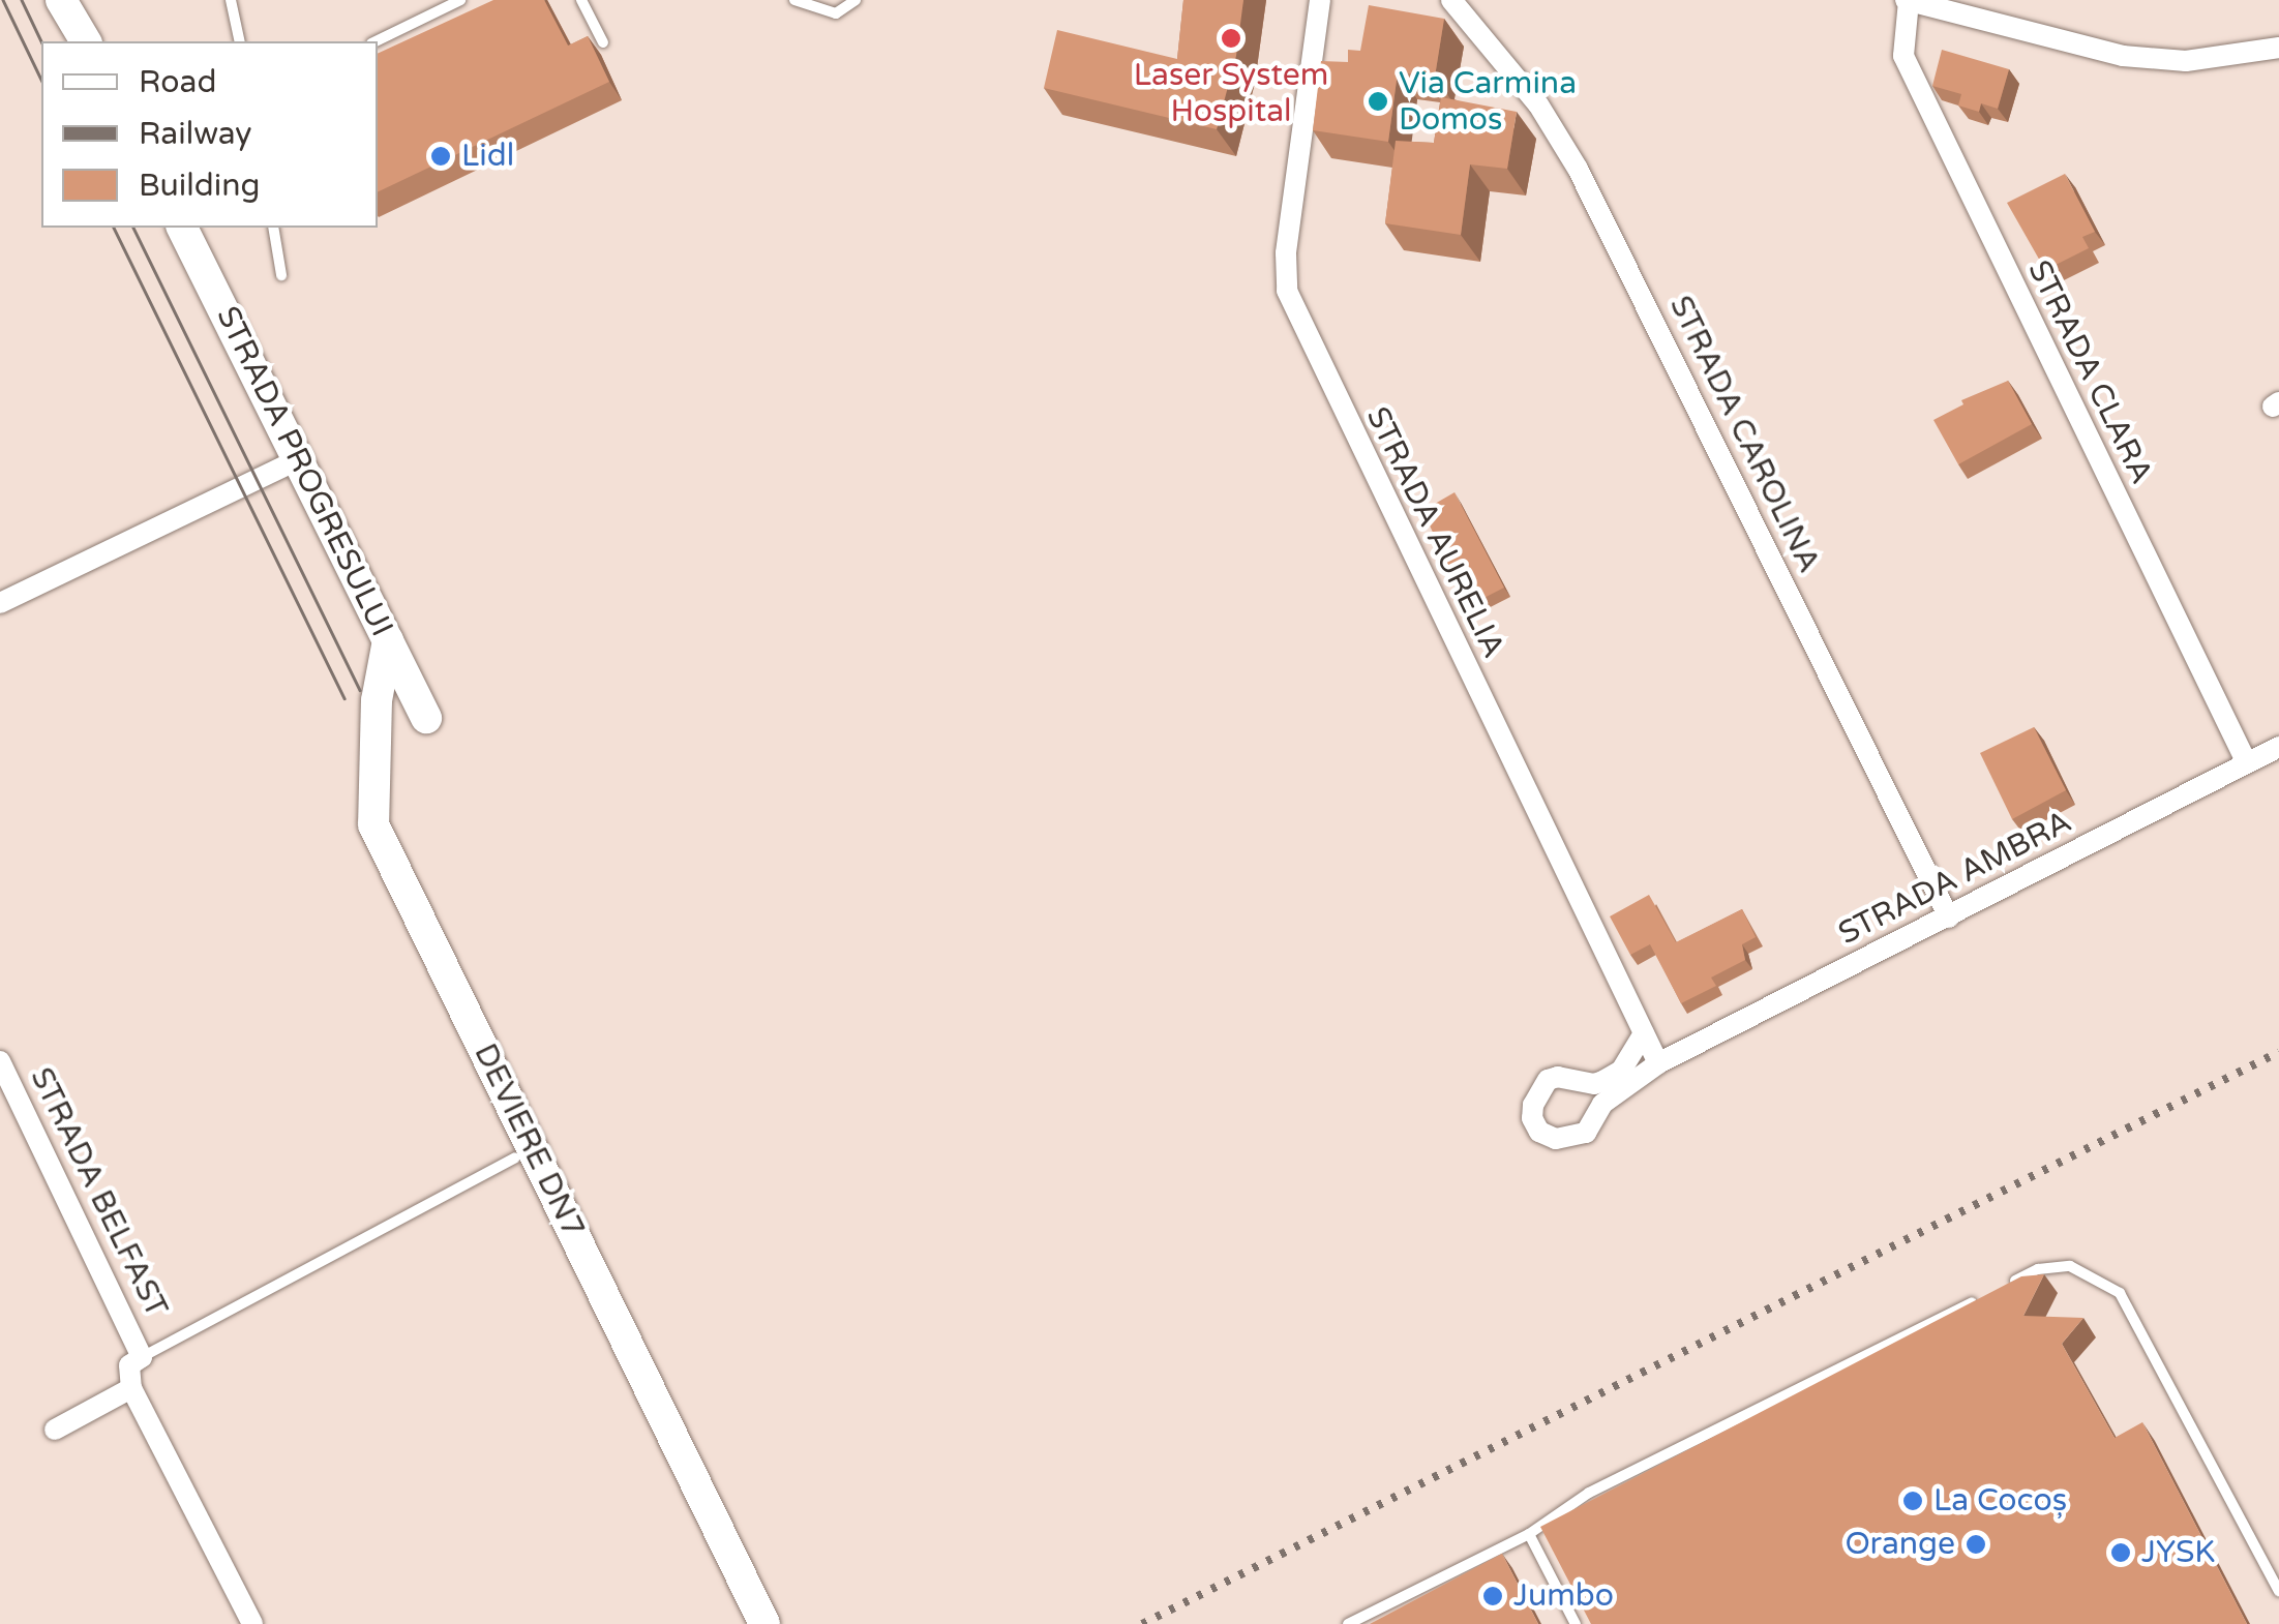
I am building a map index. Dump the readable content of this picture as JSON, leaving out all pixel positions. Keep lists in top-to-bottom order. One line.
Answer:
{"streets":{"main road":["STRADA PROGRESULUI","DEVIERE DN7"],"street":["STRADA CLARA","STRADA CAROLINA","STRADA AURELIA","STRADA AMBRA","STRADA BELFAST"]},"crossings":[["STRADA CLARA","STRADA AMBRA"],["STRADA CAROLINA","STRADA AMBRA"],["STRADA PROGRESULUI","DEVIERE DN7"],["STRADA AURELIA","STRADA AMBRA"]],"places":["Laser System Hospital","Via Carmina Domos","Lidl","La Cocoș","Orange","JYSK","Jumbo"],"legend":["Road","Railway","Building"]}
